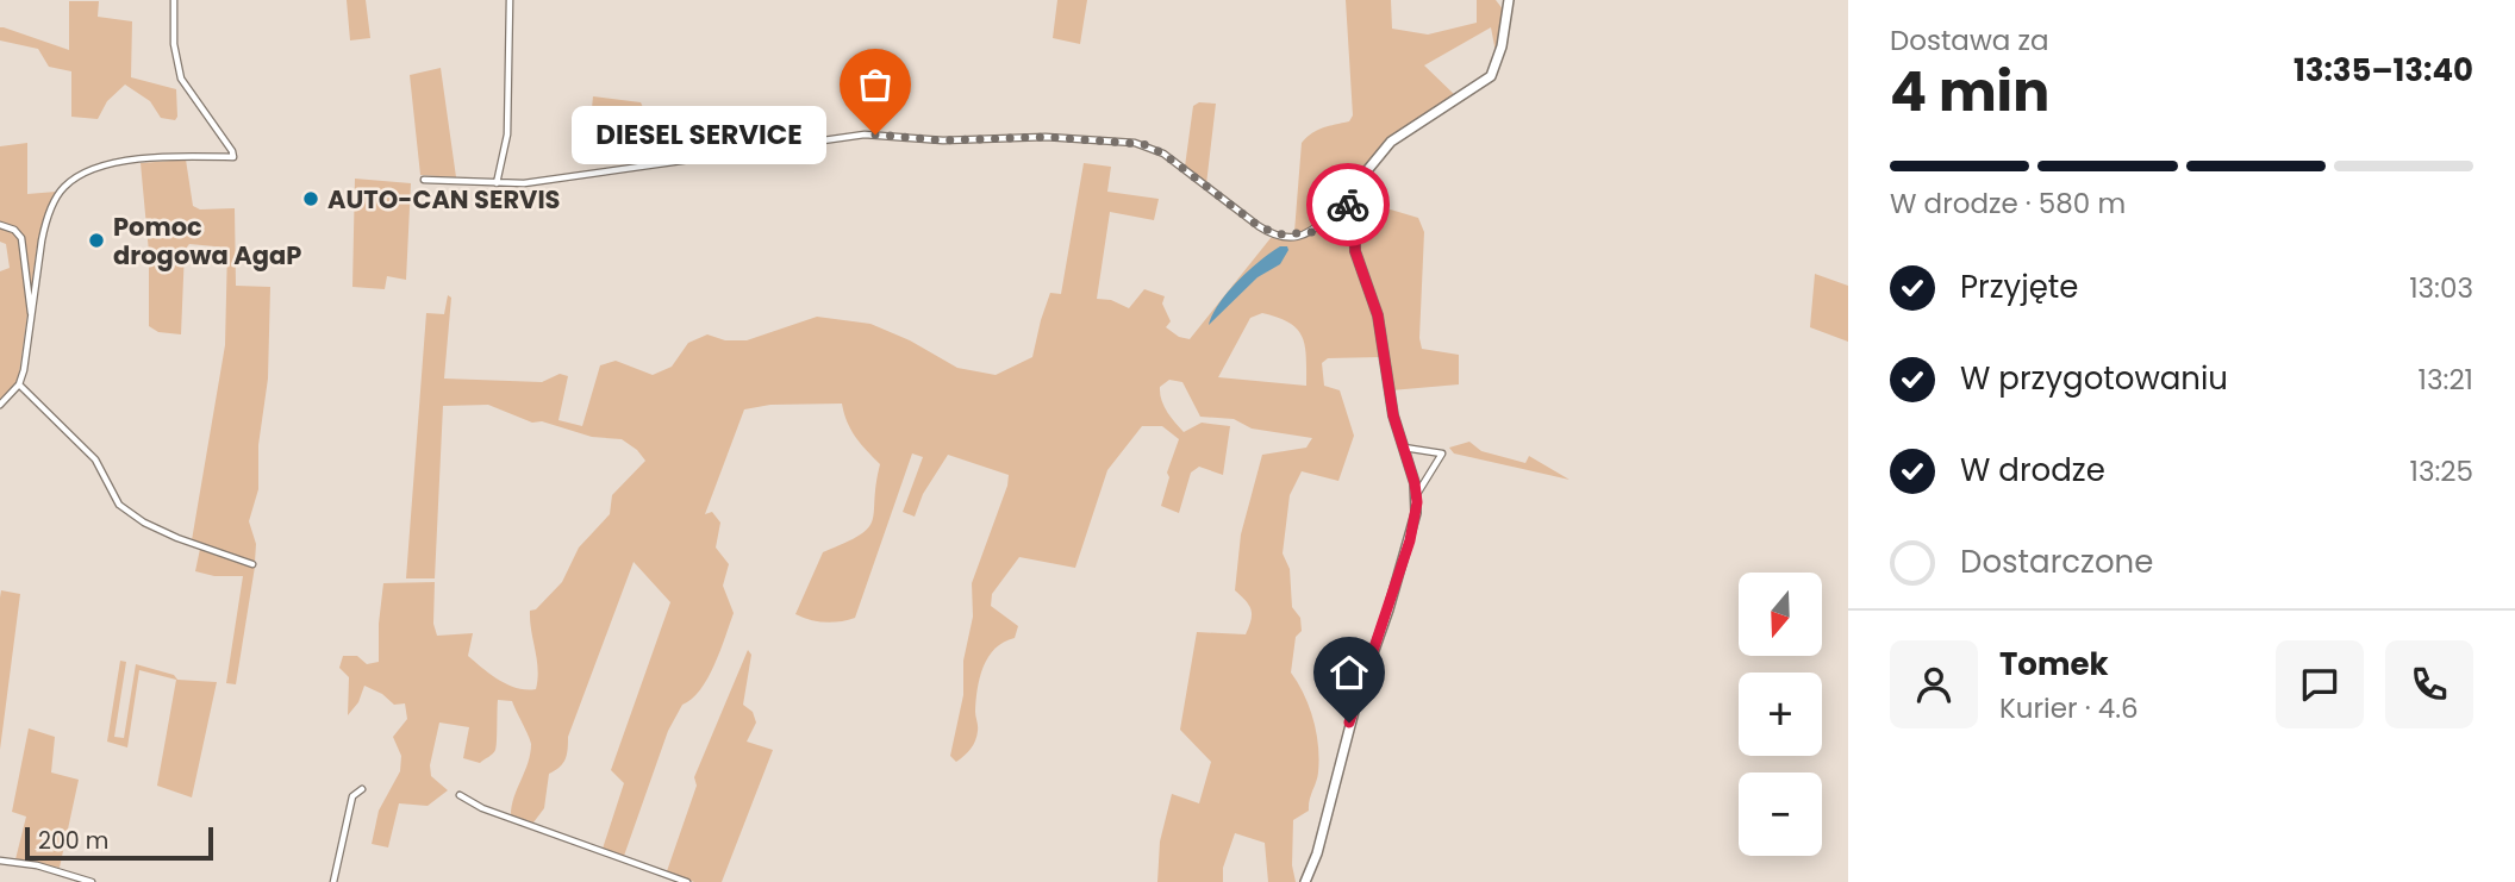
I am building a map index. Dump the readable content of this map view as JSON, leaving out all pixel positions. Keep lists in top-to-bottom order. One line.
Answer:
{"places":["DIESEL SERVICE","AUTO-CAN SERVIS","Pomoc drogowa AgaP"],"scale_bar":"200 m","north":"bottom","page":{"heading":["4 min","Dostawa za","13:35–13:40"],"panel":["Tomek","Kurier · 4.6"],"bubble":"DIESEL SERVICE","bar":"W drodze · 580 m","list":[["Przyjęte","13:03"],["W przygotowaniu","13:21"],["W drodze","13:25"],"Dostarczone"],"map_buttons":["+","−"],"scale":"200 m"}}
